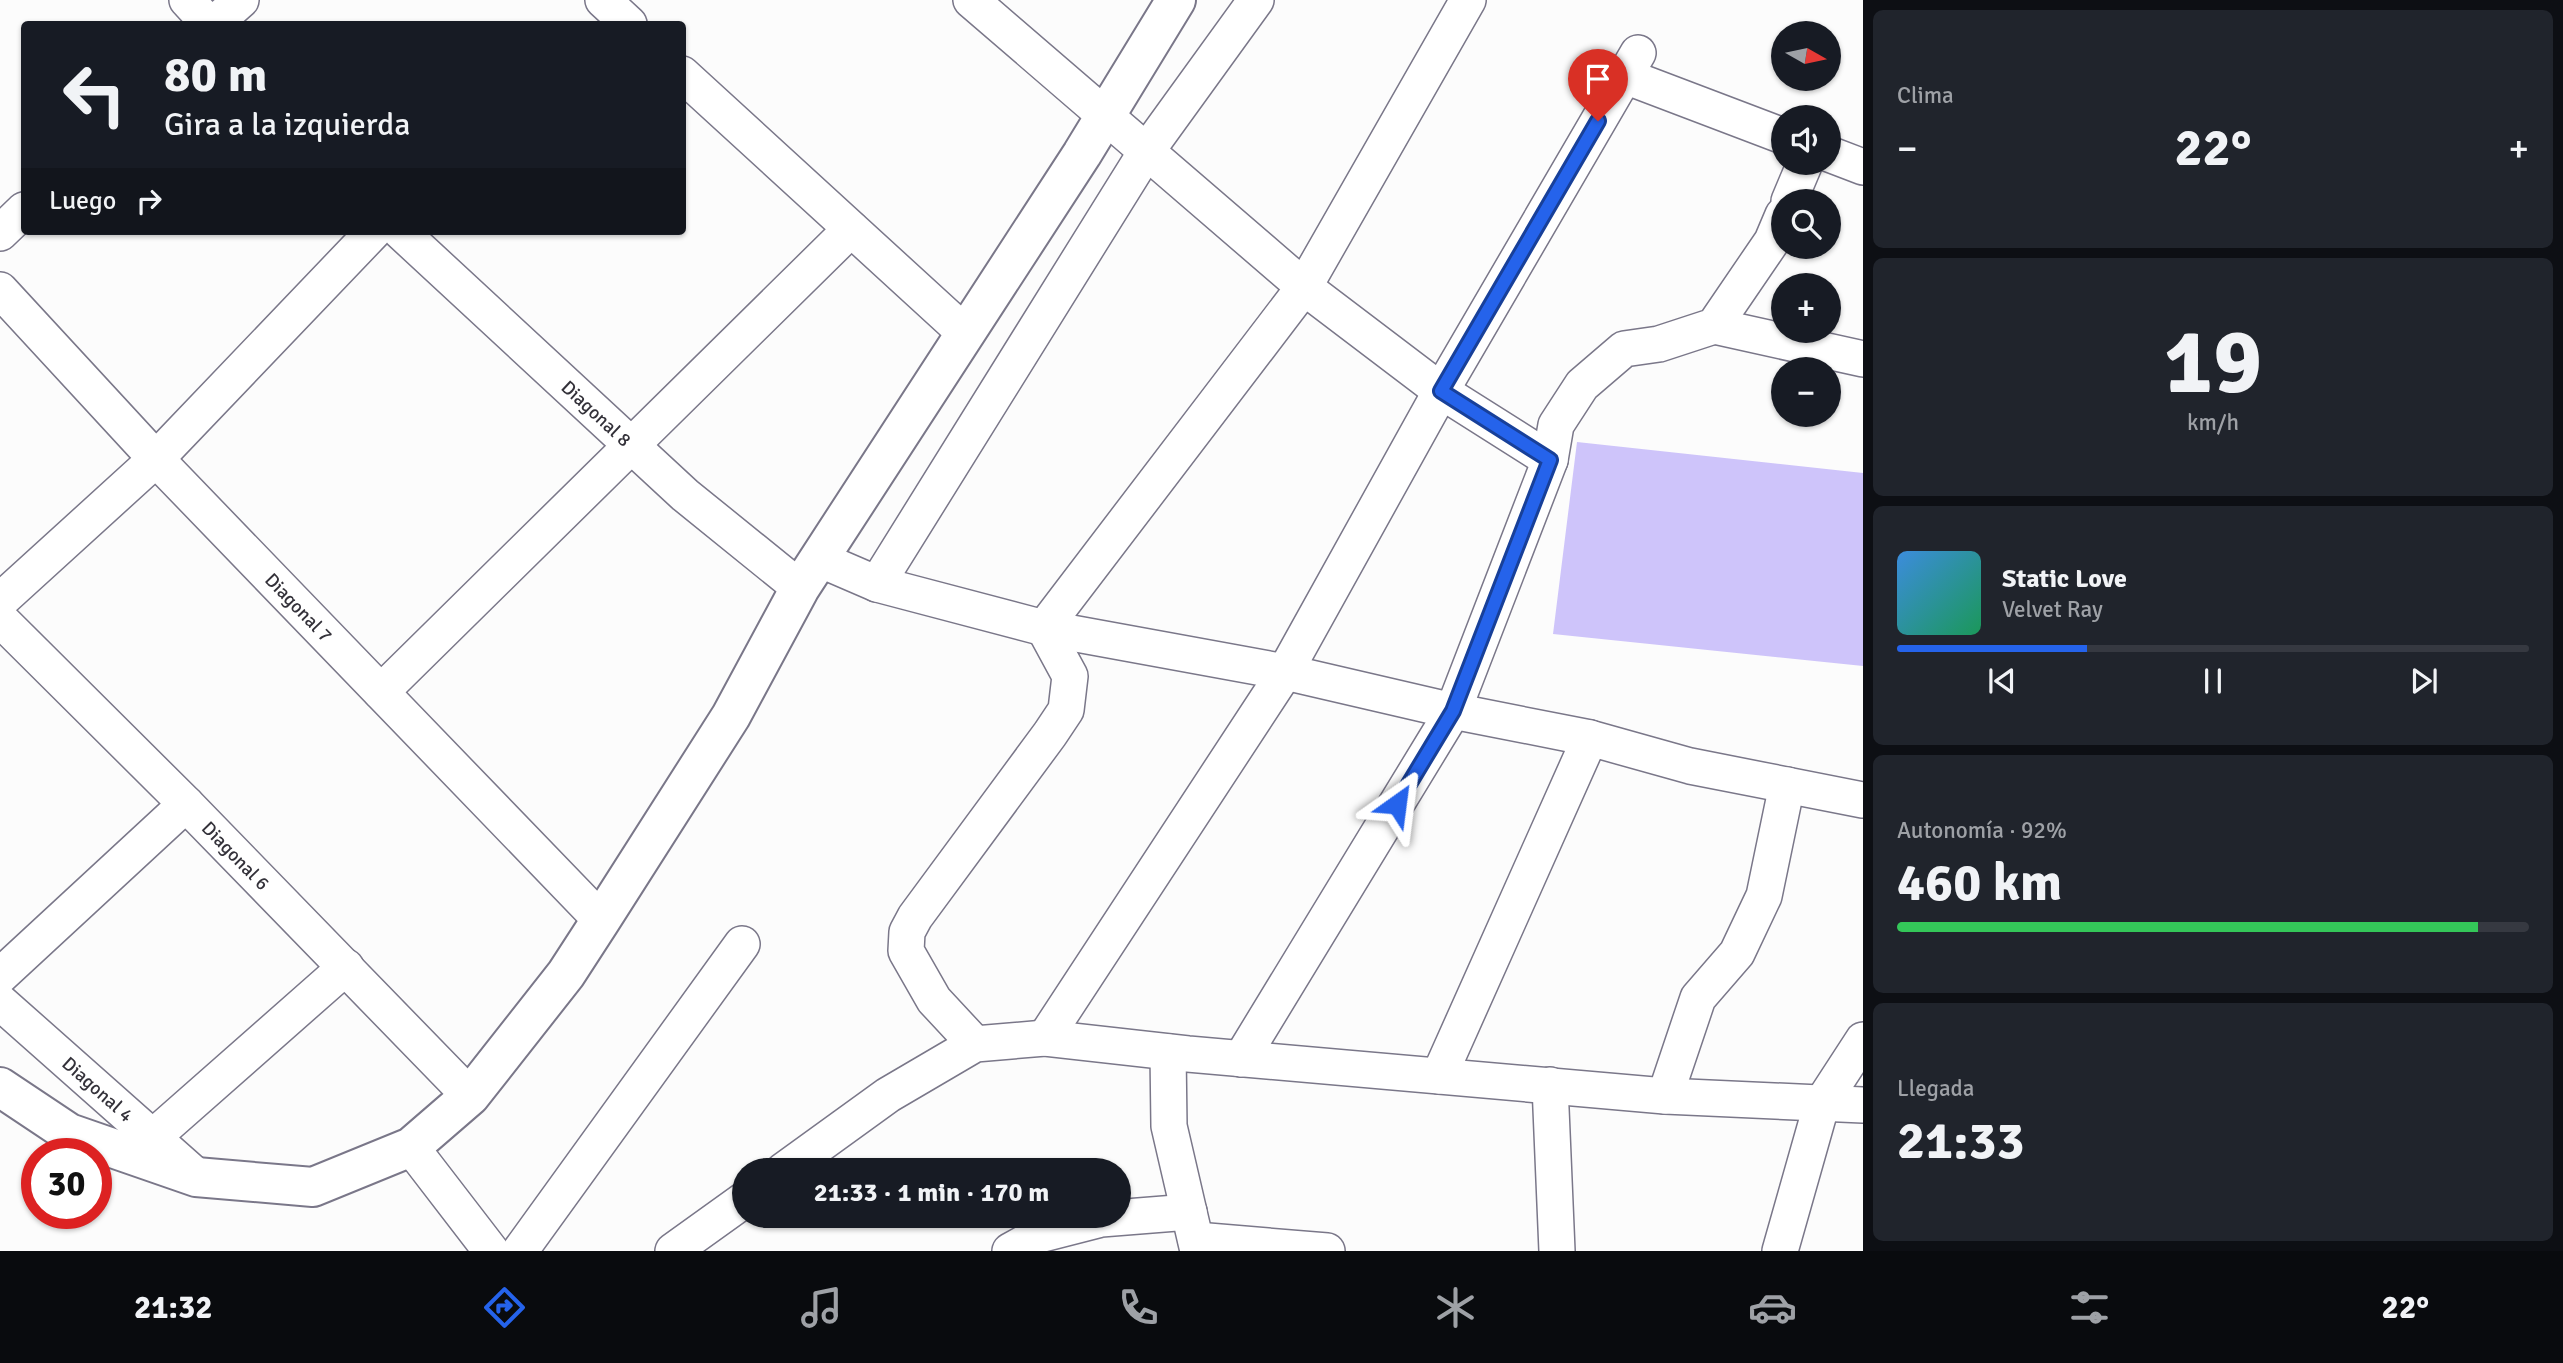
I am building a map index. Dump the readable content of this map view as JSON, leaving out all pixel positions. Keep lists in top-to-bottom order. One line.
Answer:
{"streets":{"street":["Diagonal 8","Diagonal 7","Diagonal 6","Diagonal 4"]},"north":"right","page":{"tile":["Clima",["19","km/h"],["Autonomía · 92%","460 km"],["Llegada","21:33"]],"map_buttons":["+","−"],"turn":["80 m","Gira a la izquierda"],"heat":["−","22°","+"],"then":"Luego","song":["Static Love","Velvet Ray"],"limit":"30","trip":"21:33 · 1 min · 170 m","tabs":["21:32","22°"]}}
